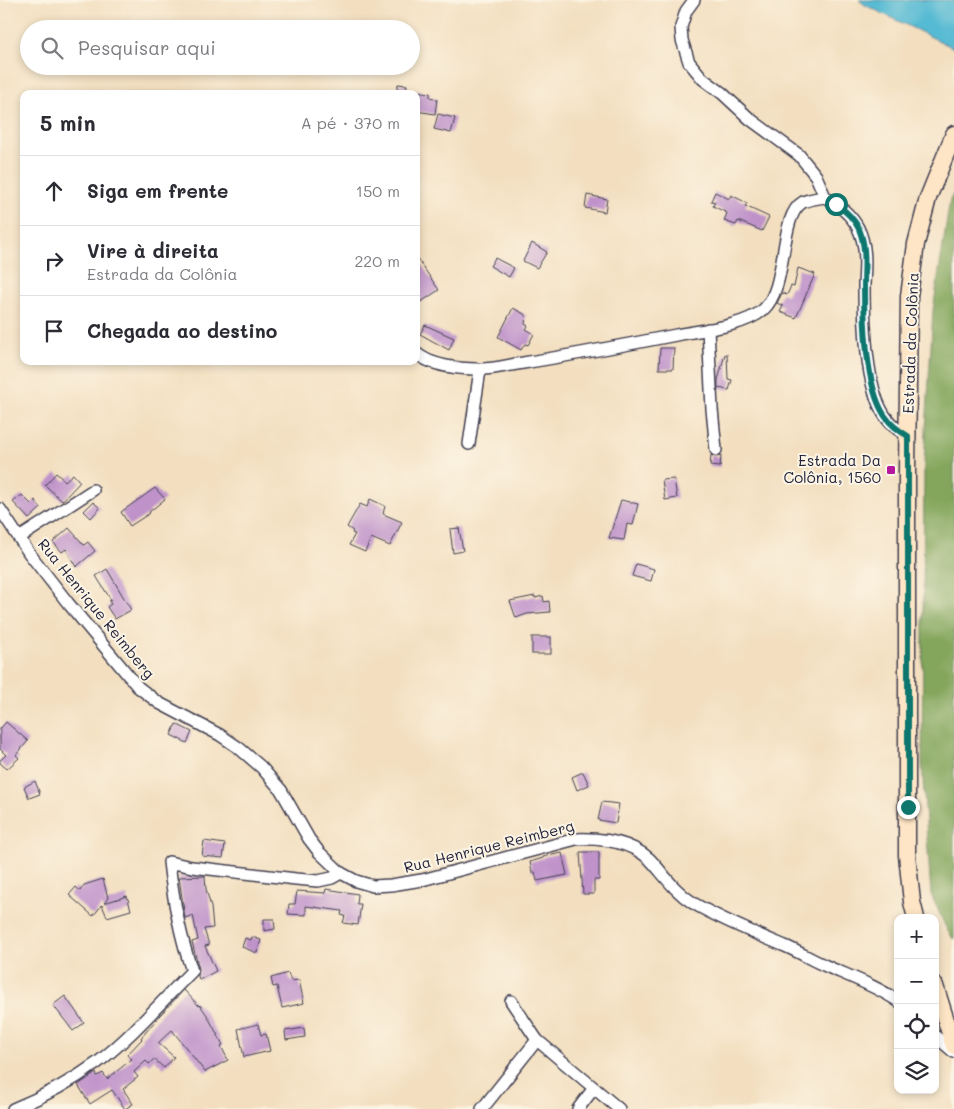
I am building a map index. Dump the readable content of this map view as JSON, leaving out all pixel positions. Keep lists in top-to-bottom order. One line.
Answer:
{"streets":{"main road":["Estrada da Colônia"],"street":["Rua Henrique Reimberg"]},"places":{"transit":["Estrada Da Colônia, 1560"]},"page":{"search":"Pesquisar aqui","heading":["5 min","A pé · 370 m"],"list":[["Siga em frente","150 m"],["Vire à direita","Estrada da Colônia","220 m"],"Chegada ao destino"],"map_buttons":["+","−"]}}
